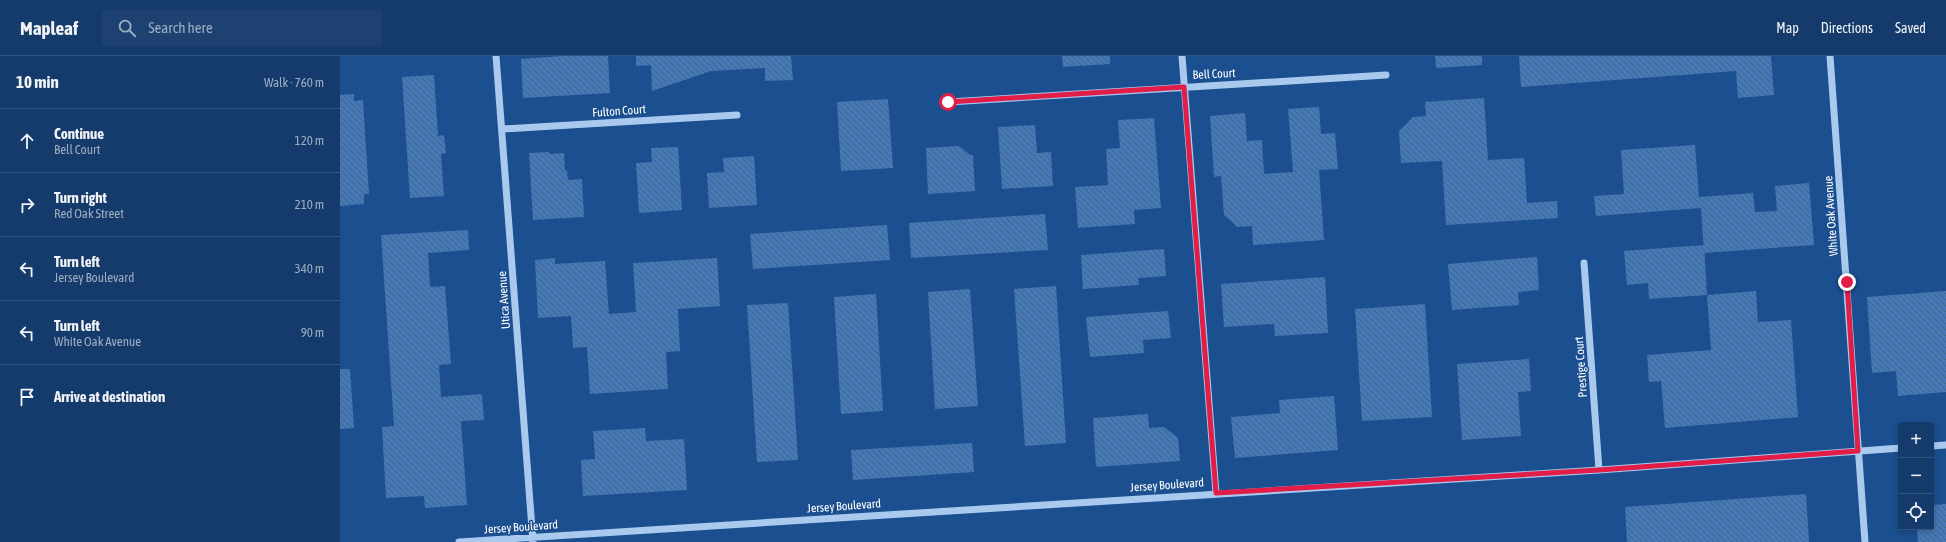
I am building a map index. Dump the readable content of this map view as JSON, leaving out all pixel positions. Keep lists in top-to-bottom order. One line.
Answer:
{"streets":{"street":["Bell Court","Fulton Court","White Oak Avenue","Utica Avenue","Prestige Court","Jersey Boulevard"]},"crossings":[["Fulton Court","Utica Avenue"],["White Oak Avenue","Jersey Boulevard"],["Utica Avenue","Jersey Boulevard"],["Prestige Court","Jersey Boulevard"]],"page":{"header":"Mapleaf","search":"Search here","nav":["Map","Directions","Saved"],"heading":["10 min","Walk · 760 m"],"list":[["Continue","Bell Court","120 m"],["Turn right","Red Oak Street","210 m"],["Turn left","Jersey Boulevard","340 m"],["Turn left","White Oak Avenue","90 m"],"Arrive at destination"],"map_buttons":["+","−"]}}
